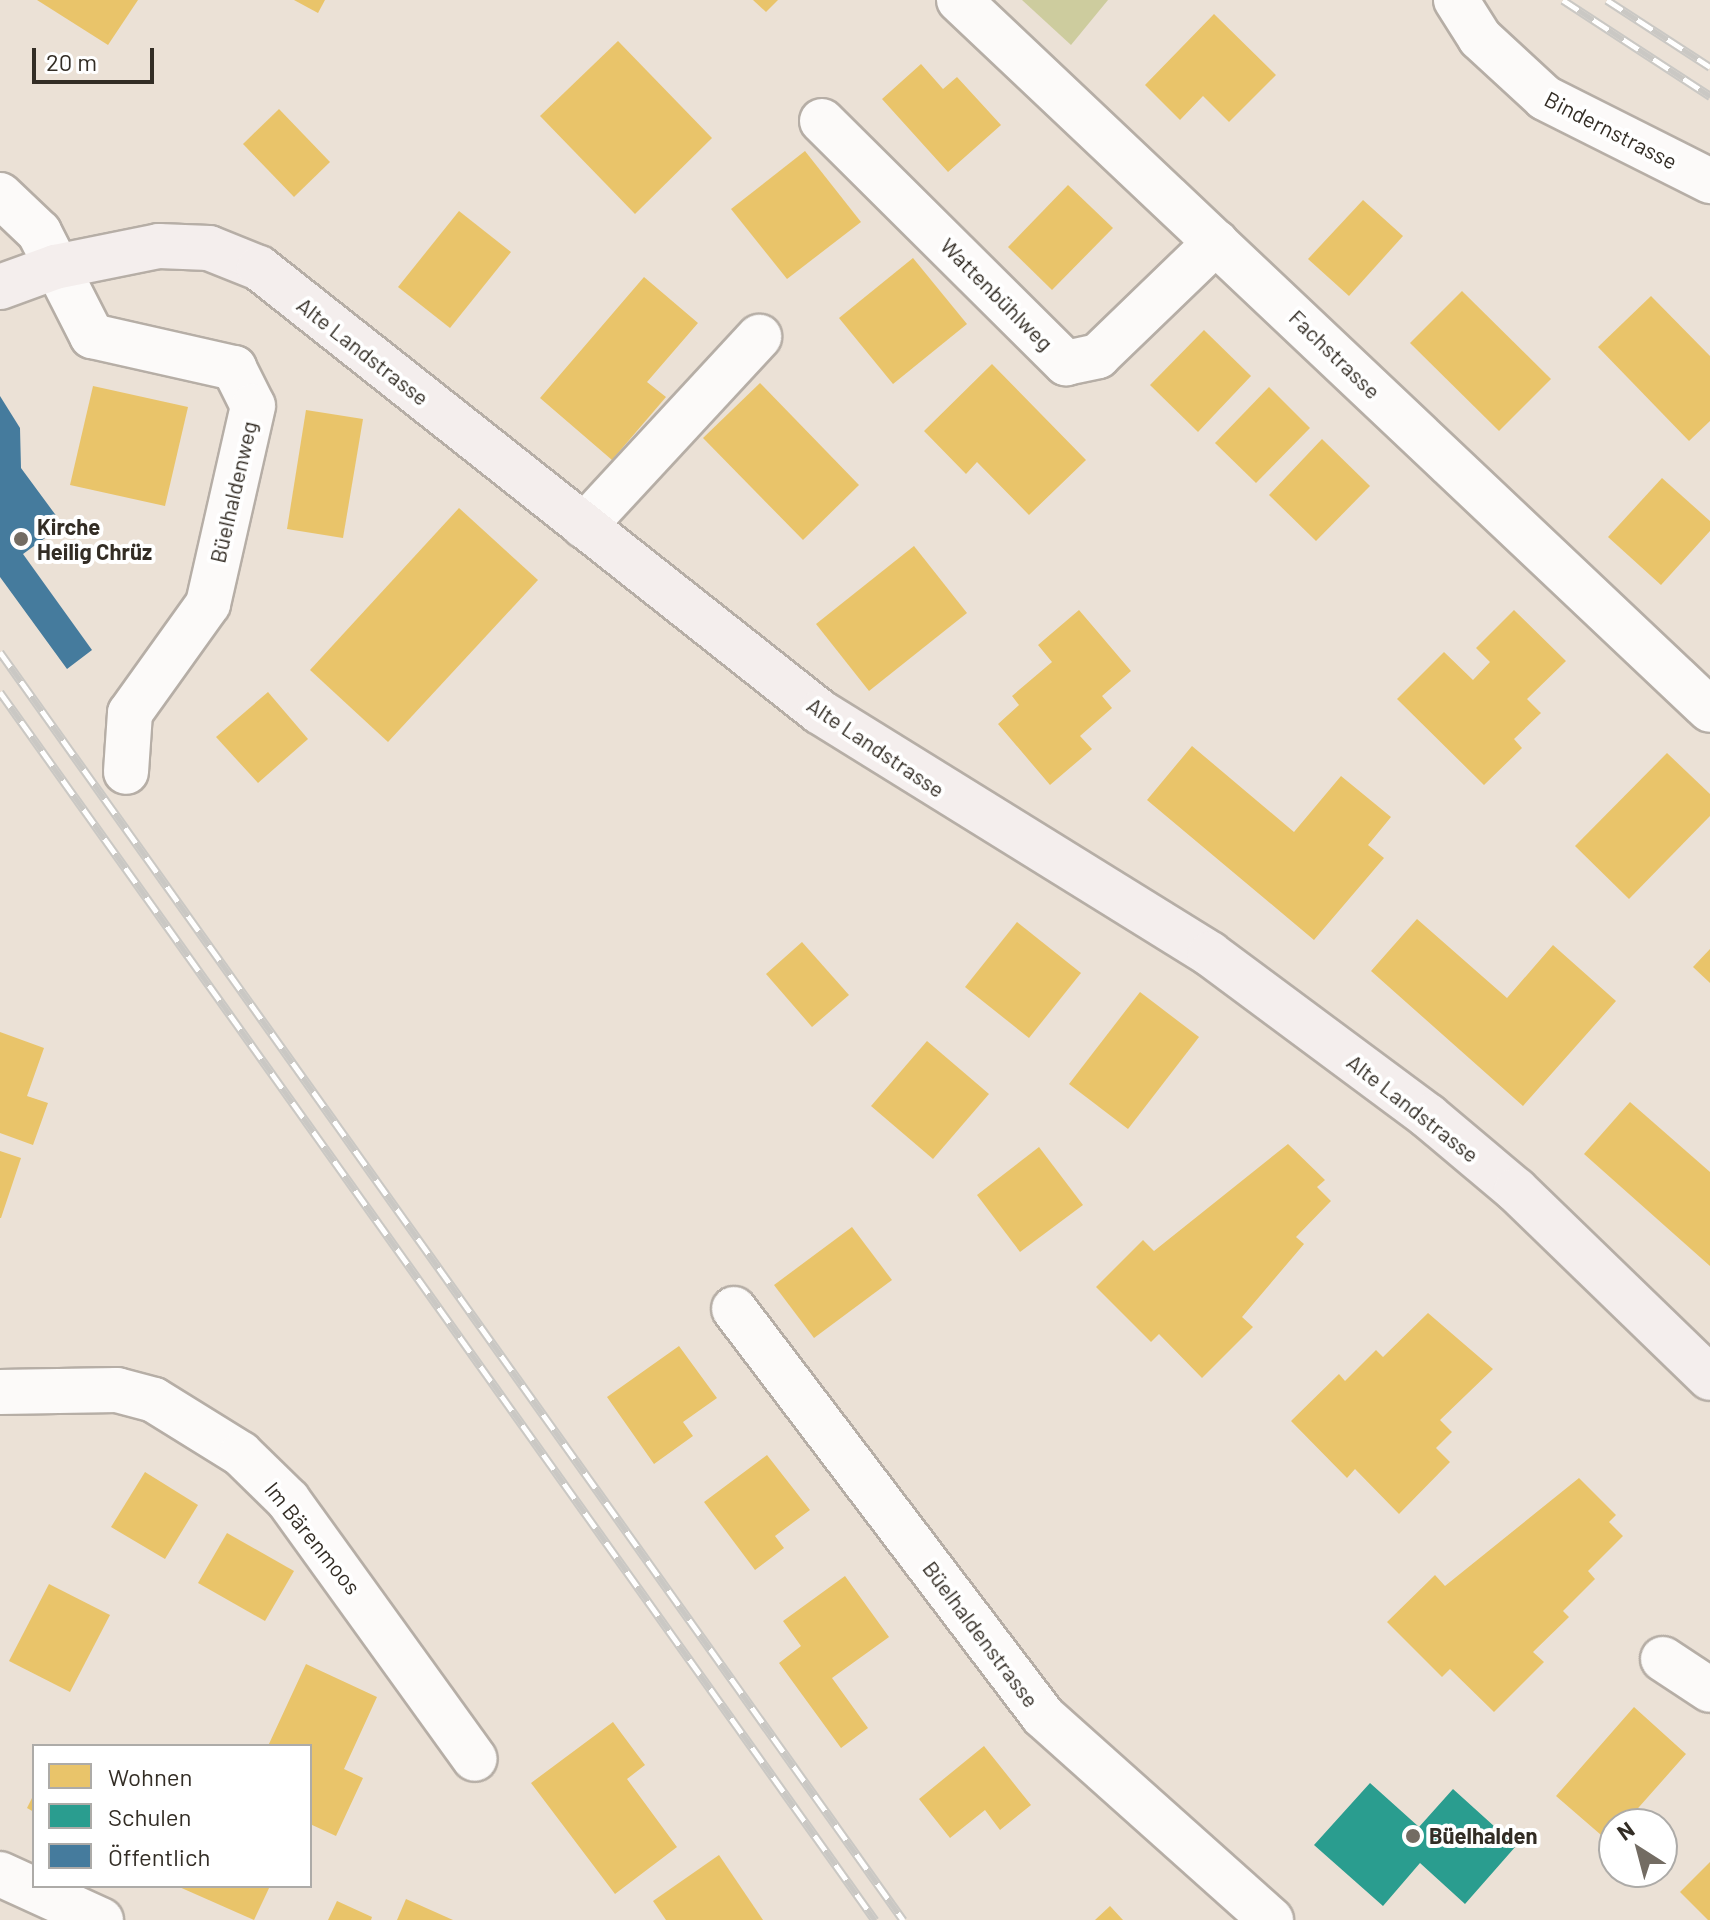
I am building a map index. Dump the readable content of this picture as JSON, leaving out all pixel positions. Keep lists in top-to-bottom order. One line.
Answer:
{"streets":{"main road":["Alte Landstrasse"],"street":["Bindernstrasse","Wattenbühlweg","Fachstrasse","Büelhaldenweg","Im Bärenmoos","Büelhaldenstrasse"]},"crossings":[["Wattenbühlweg","Fachstrasse"],["Alte Landstrasse","Büelhaldenweg"]],"places":["Kirche Heilig Chrüz","Büelhalden"],"legend":["Wohnen","Schulen","Öffentlich"],"scale_bar":"20 m","north":"top left"}
